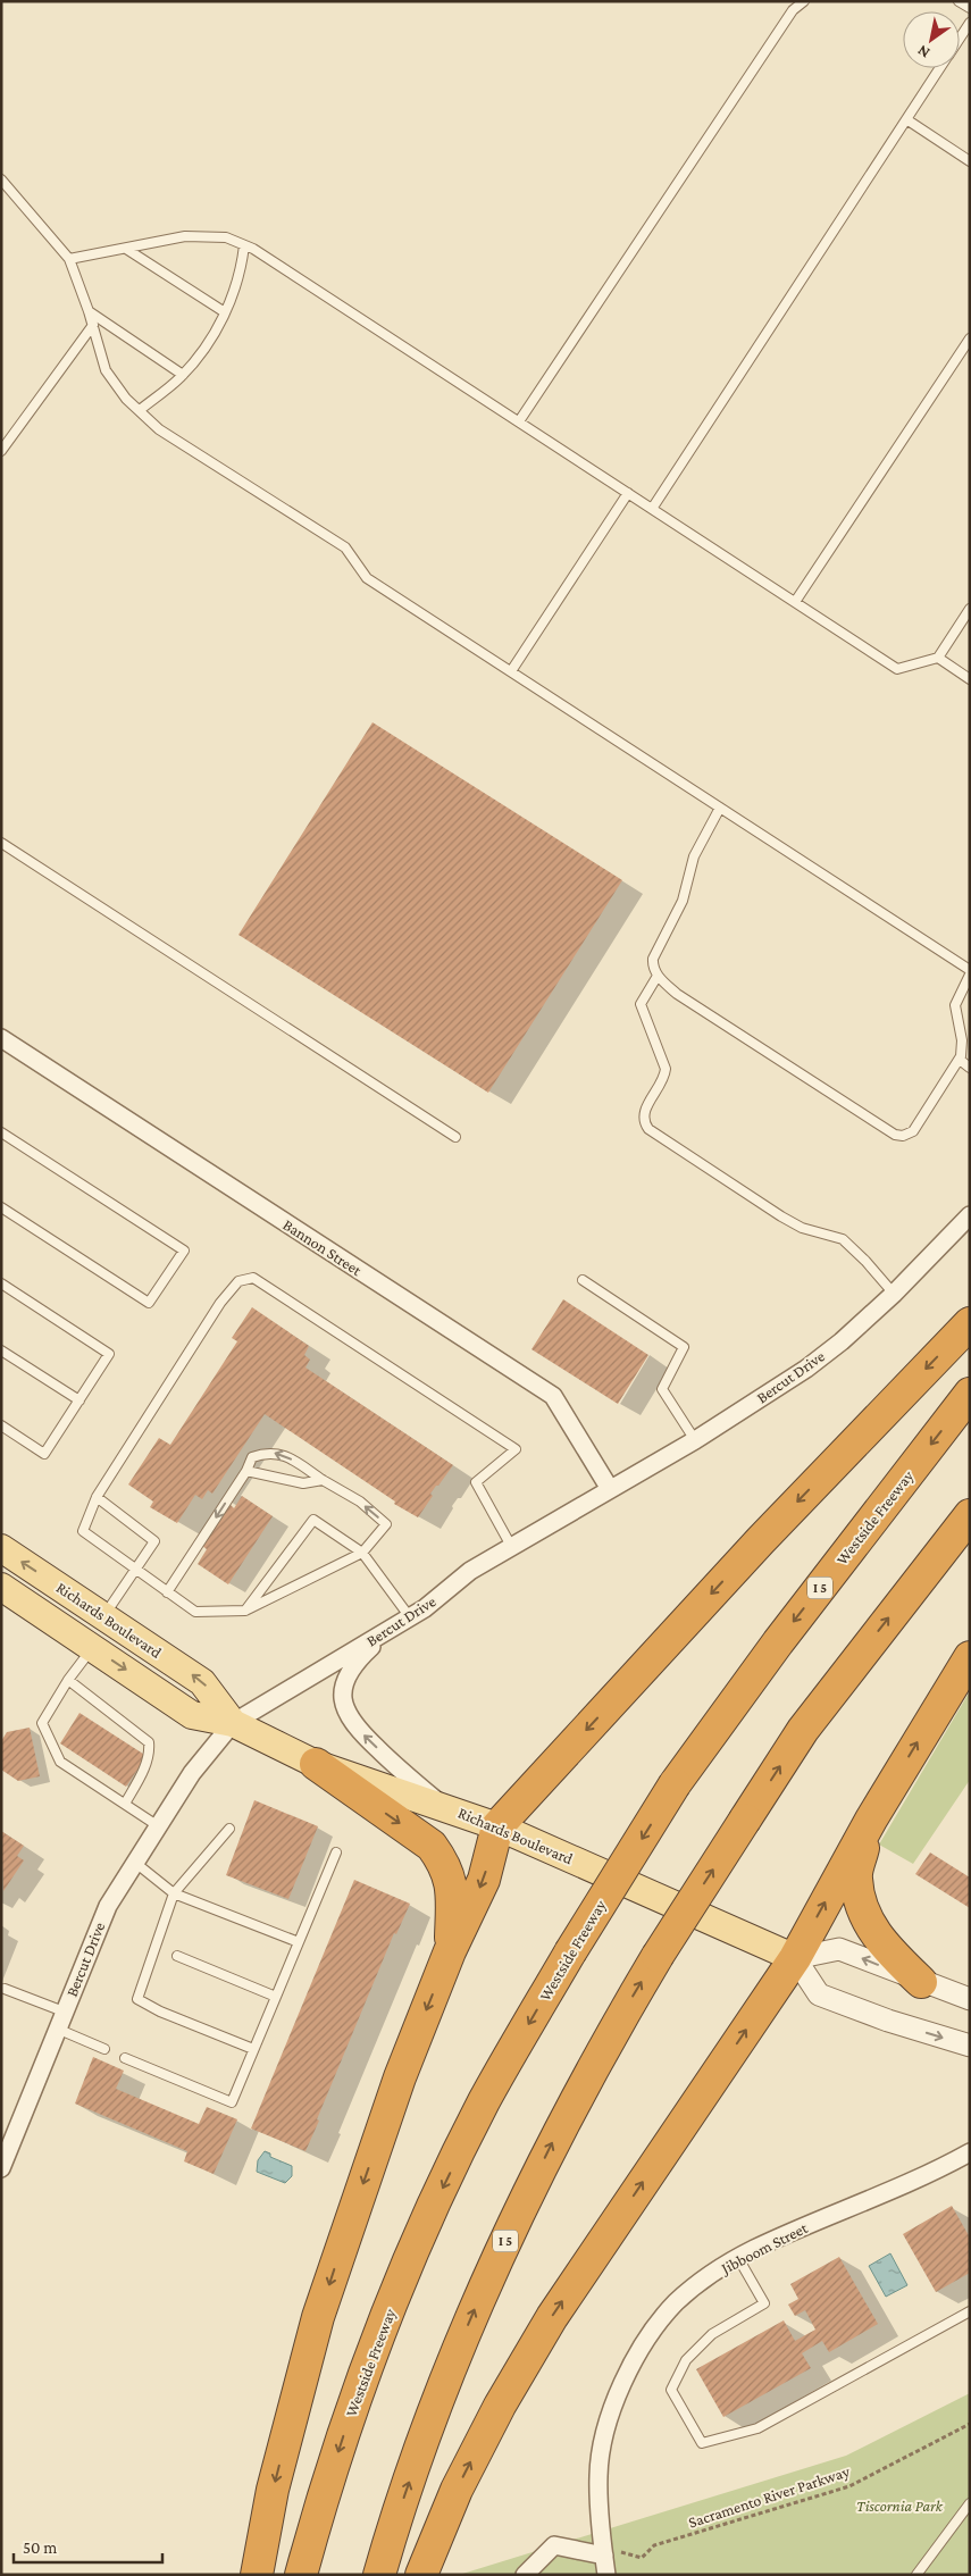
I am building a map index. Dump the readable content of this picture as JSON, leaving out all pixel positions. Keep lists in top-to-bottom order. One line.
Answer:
{"streets":{"highway":["Westside Freeway","I 5"],"main road":["Richards Boulevard"],"street":["Bannon Street","Bercut Drive","Jibboom Street"],"path":["Sacramento River Parkway"]},"crossings":[["Bannon Street","Bercut Drive"],["Bercut Drive","Richards Boulevard"],["Jibboom Street","Sacramento River Parkway"]],"parks":["Tiscornia Park"],"scale_bar":"50 m","north":"bottom left"}
